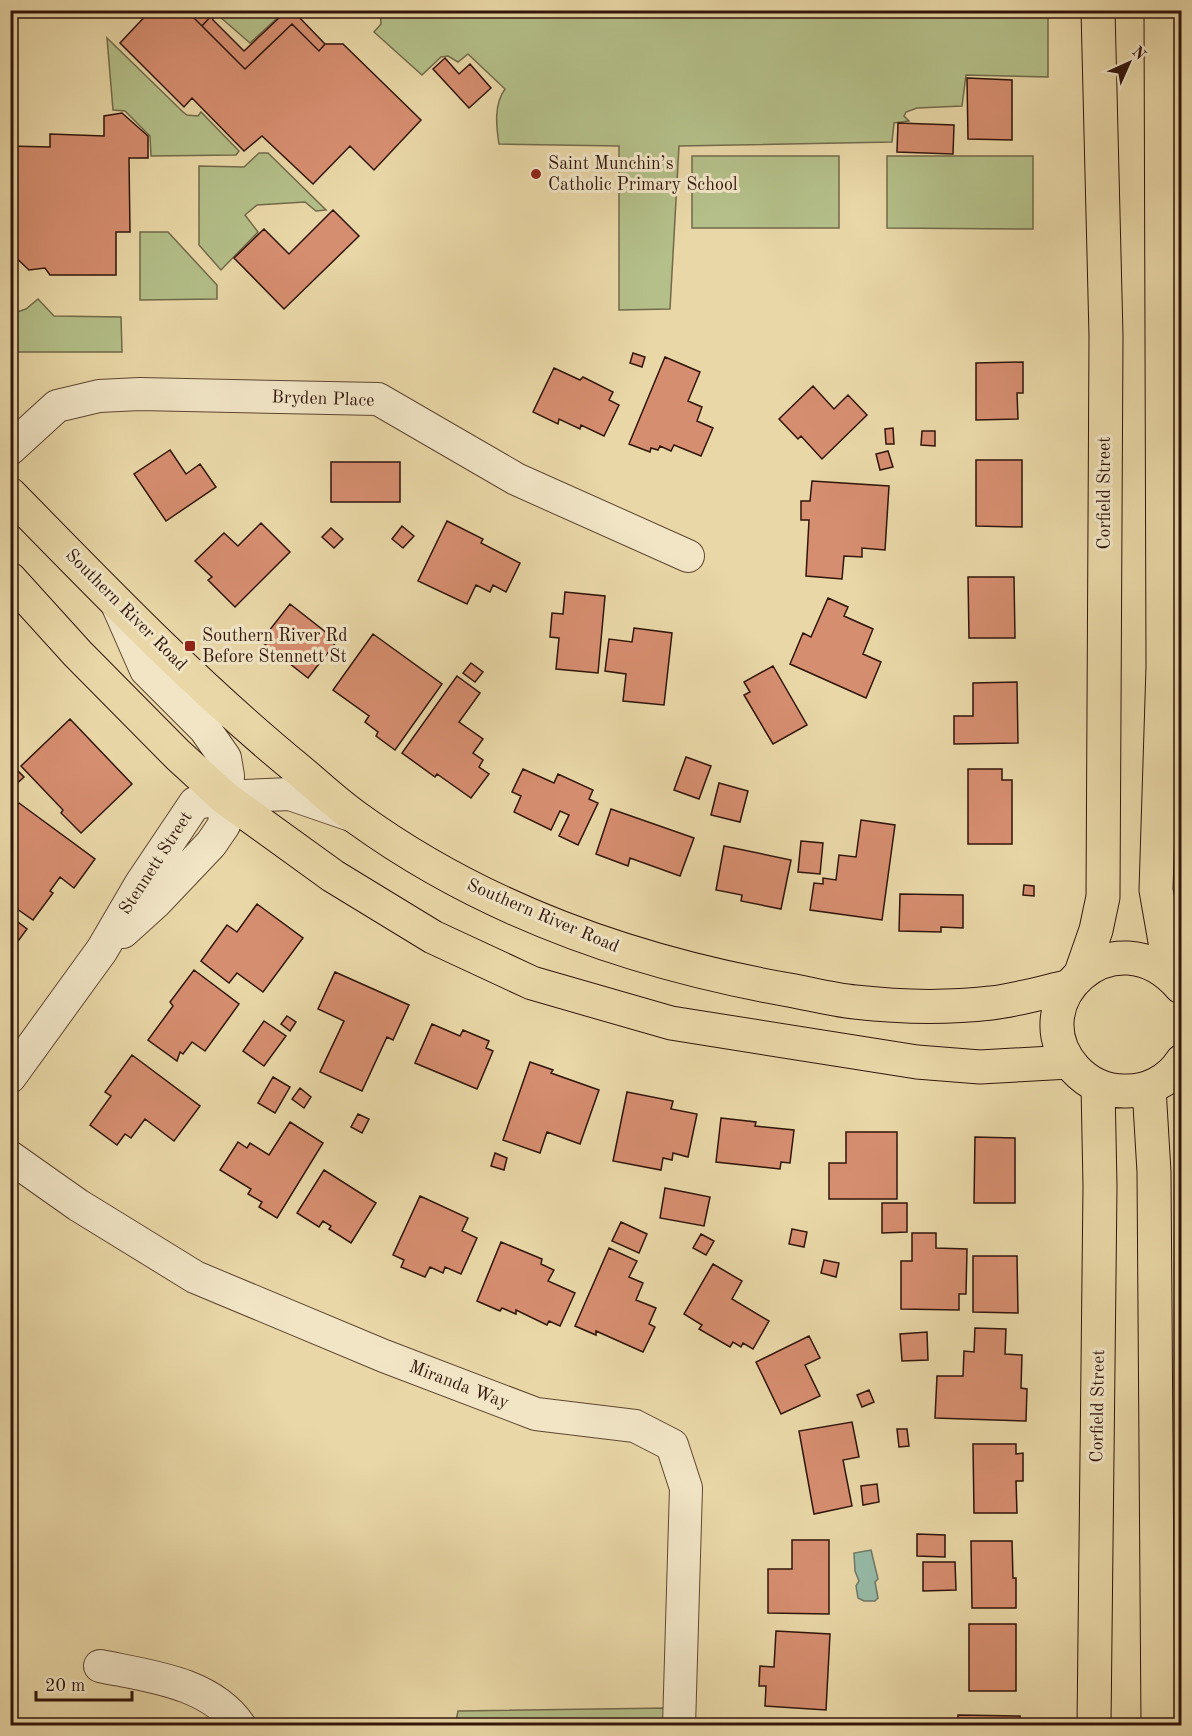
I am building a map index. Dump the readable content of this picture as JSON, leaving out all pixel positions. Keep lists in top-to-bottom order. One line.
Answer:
{"streets":{"main road":["Corfield Street","Southern River Road"],"street":["Bryden Place","Stennett Street","Miranda Way"]},"crossings":[["Corfield Street","Southern River Road"],["Southern River Road","Stennett Street"]],"places":{"other":["Saint Munchin’s Catholic Primary School"],"transit":["Southern River Rd Before Stennett St"]},"scale_bar":"20 m","north":"top right"}
